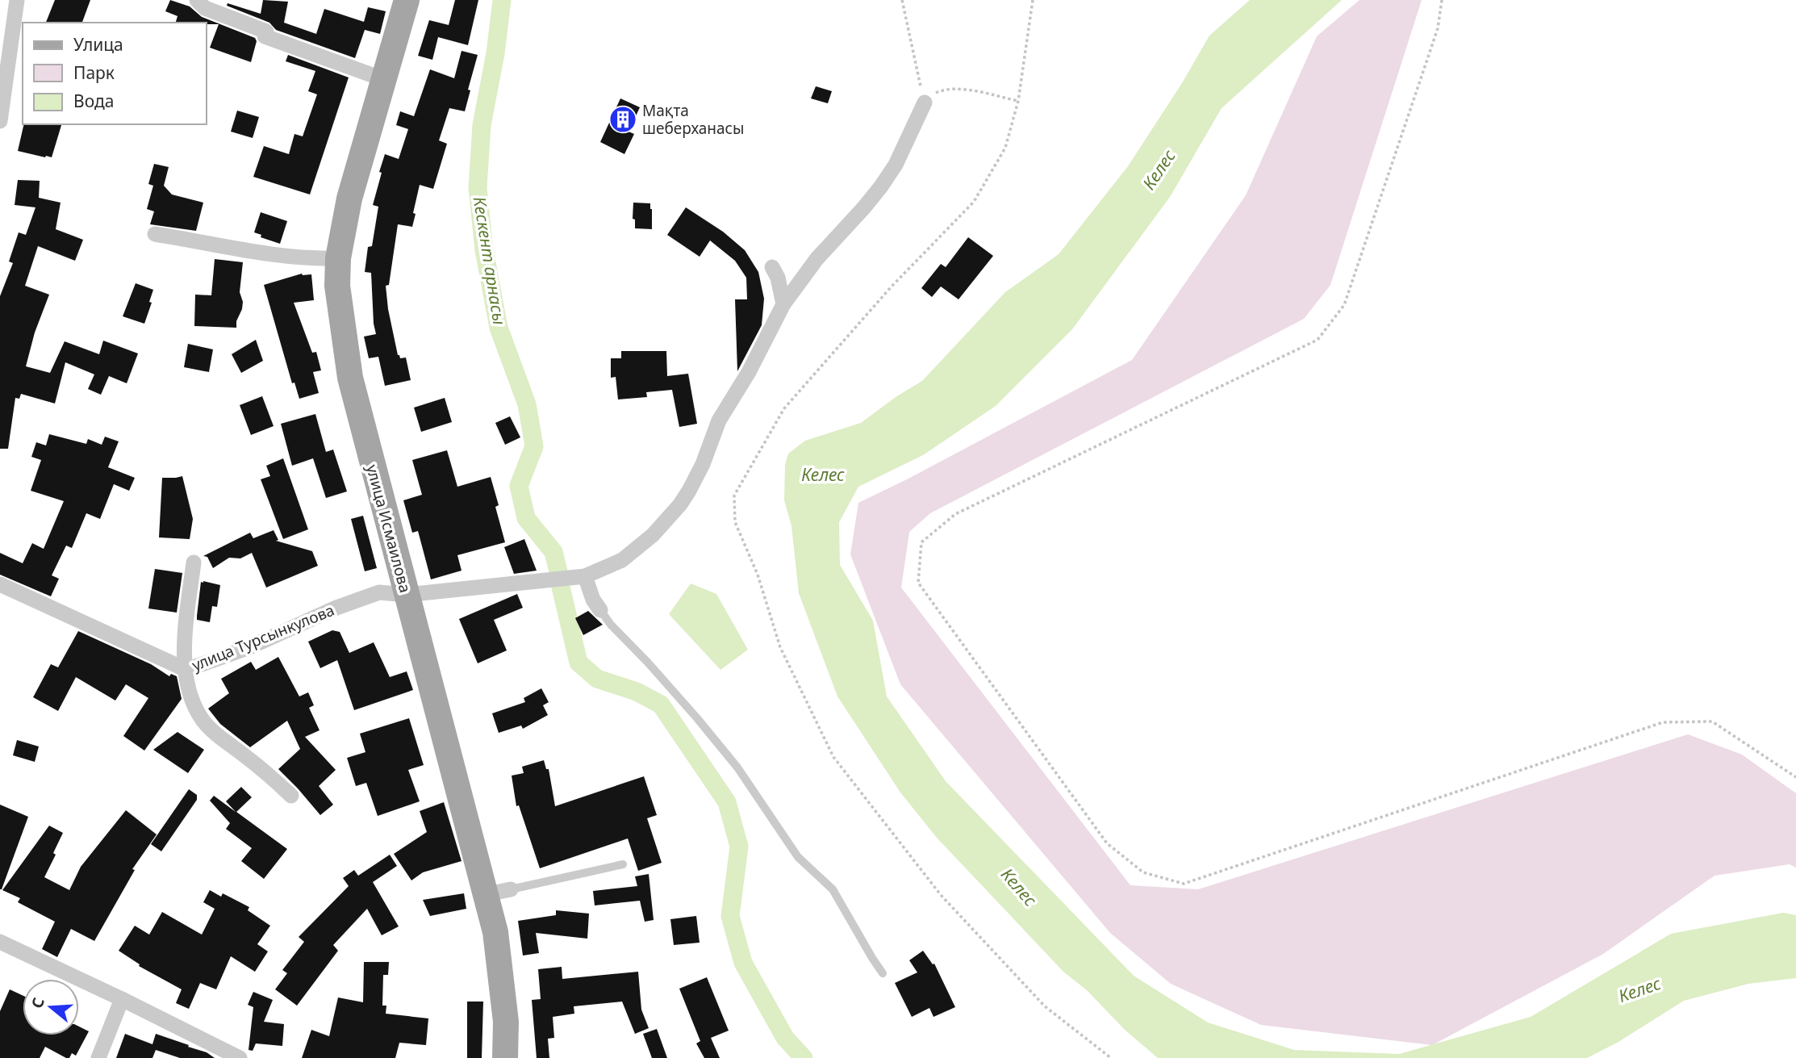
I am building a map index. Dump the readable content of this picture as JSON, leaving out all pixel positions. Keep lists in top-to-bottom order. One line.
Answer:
{"streets":{"main road":["улица Исмаилова"],"street":["улица Турсынкулова"]},"crossings":[["улица Исмаилова","улица Турсынкулова"]],"water":["Келес","Кескент арнасы"],"places":{"building":["Мақта шеберханасы"]},"legend":["Улица","Парк","Вода"],"north":"left"}
